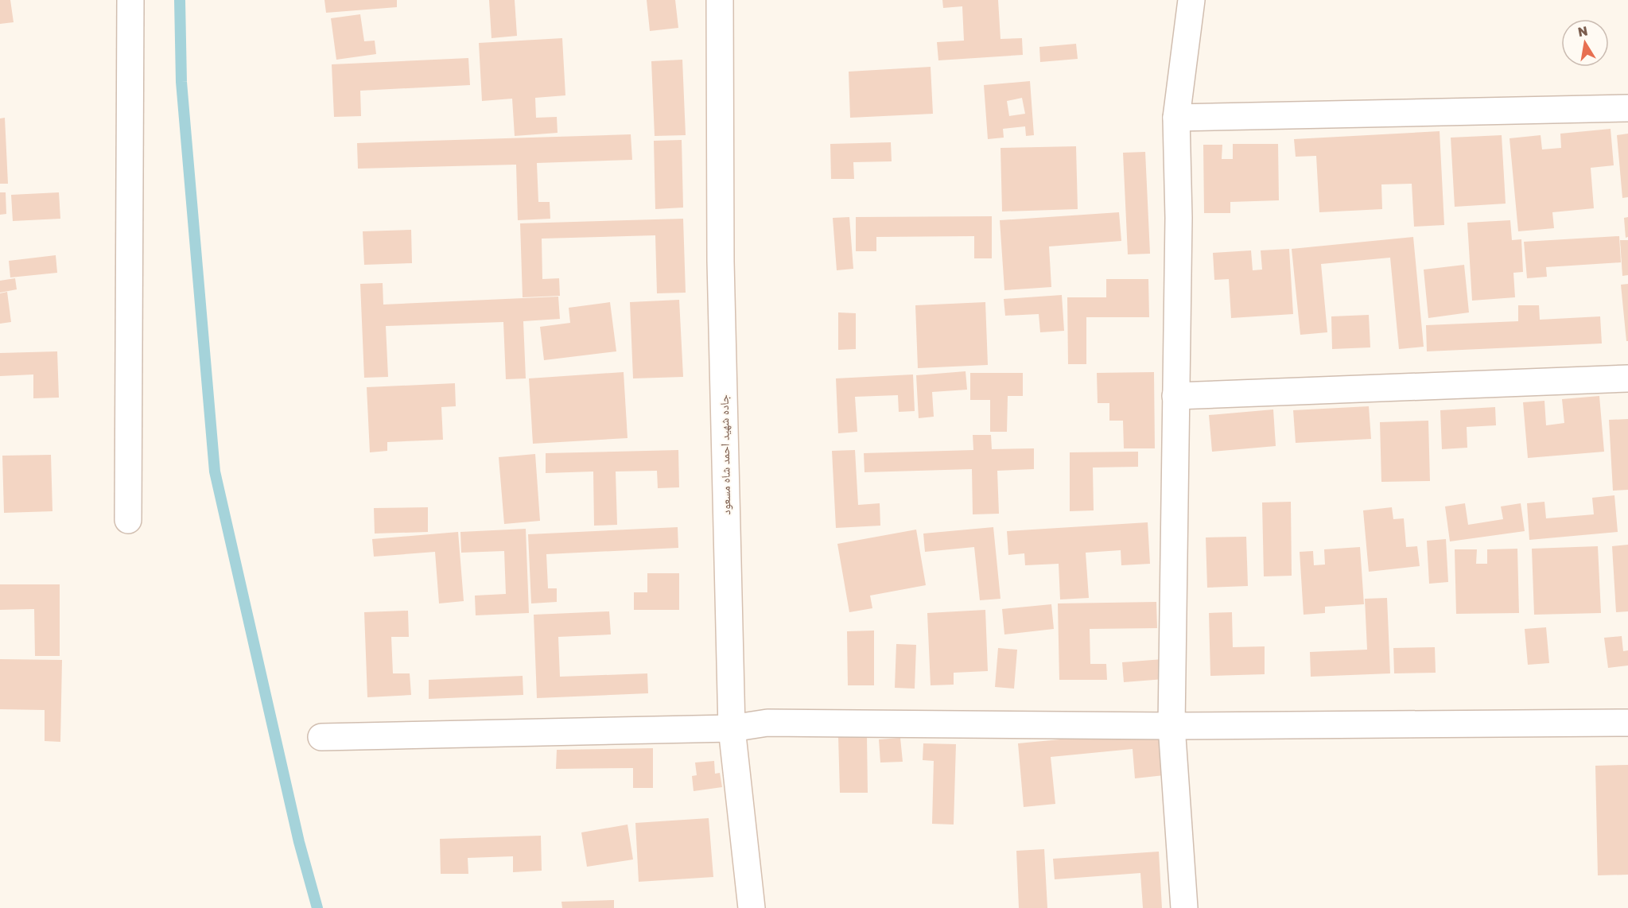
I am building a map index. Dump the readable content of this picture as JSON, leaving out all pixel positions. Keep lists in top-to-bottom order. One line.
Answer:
{"streets":{"street":["جاده شهيد احمد شاه مسعود"]},"north":"top"}
